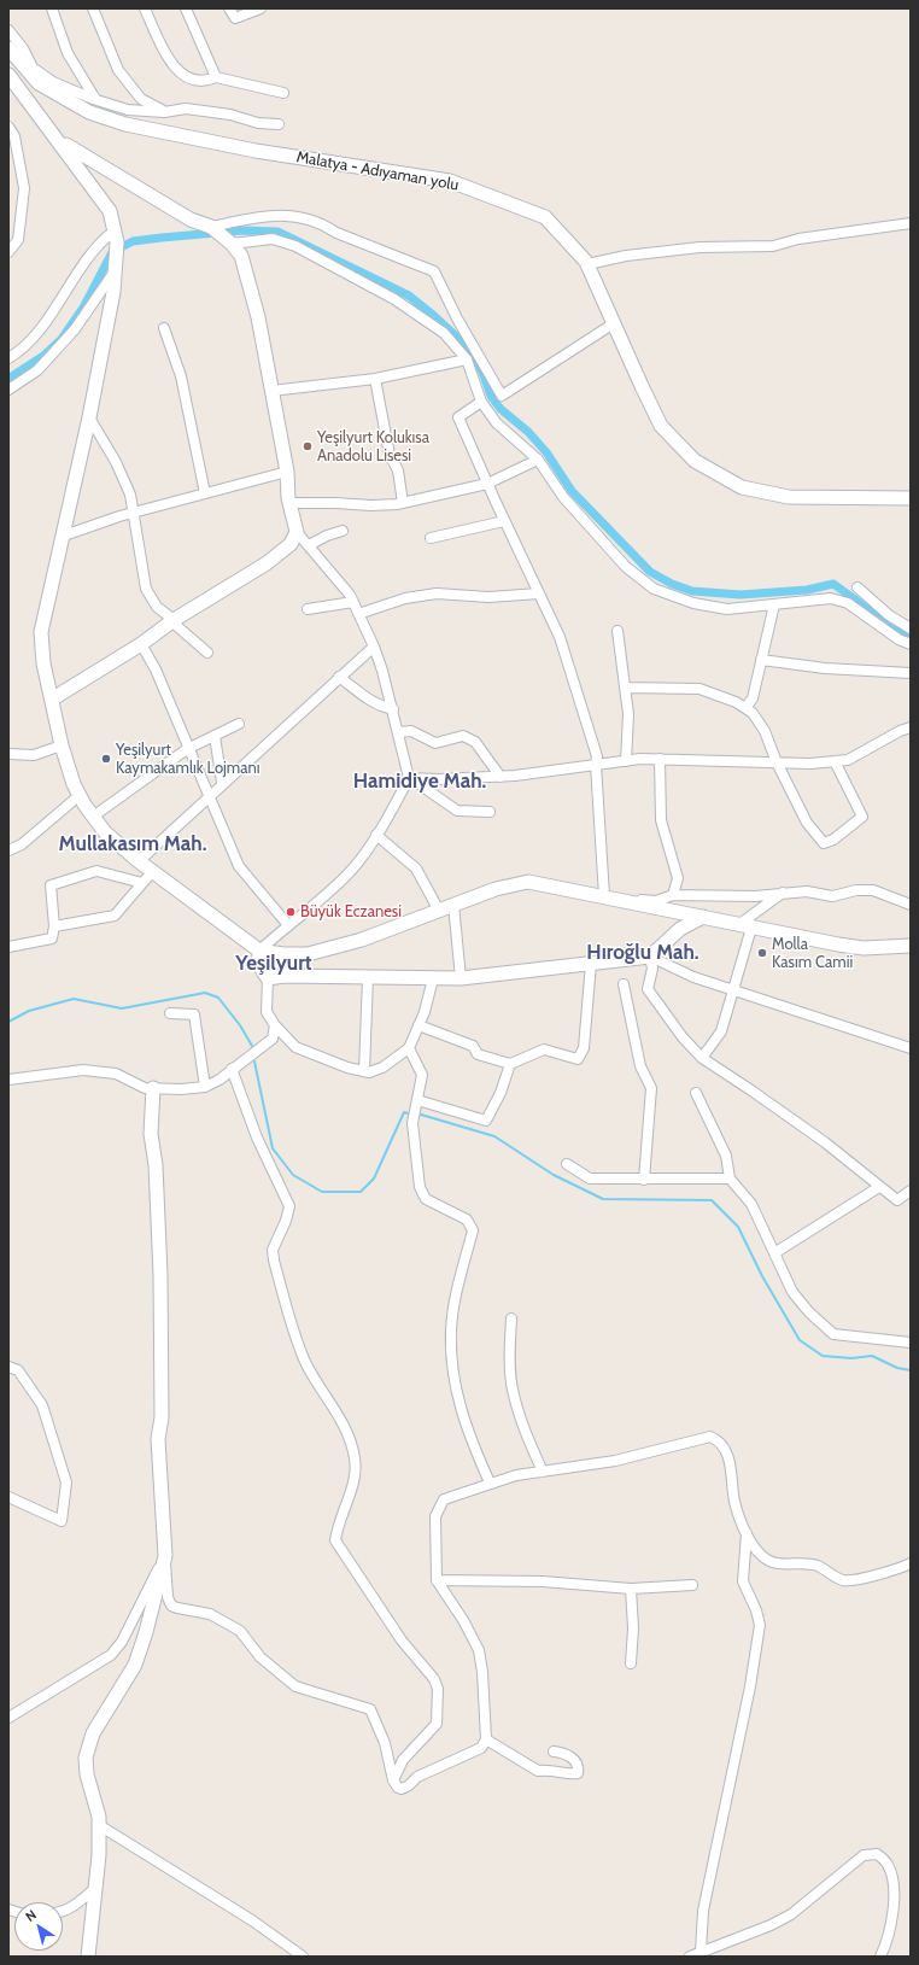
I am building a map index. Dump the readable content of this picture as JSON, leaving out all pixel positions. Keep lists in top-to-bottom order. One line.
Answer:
{"streets":{"main road":["Malatya - Adıyaman yolu"]},"districts":["Hamidiye Mah.","Mullakasım Mah.","Hıroğlu Mah.","Yeşilyurt"],"places":["Yeşilyurt Kolukısa Anadolu Lisesi","Yeşilyurt Kaymakamlık Lojmanı","Büyük Eczanesi","Molla Kasım Camii"],"north":"top left"}
